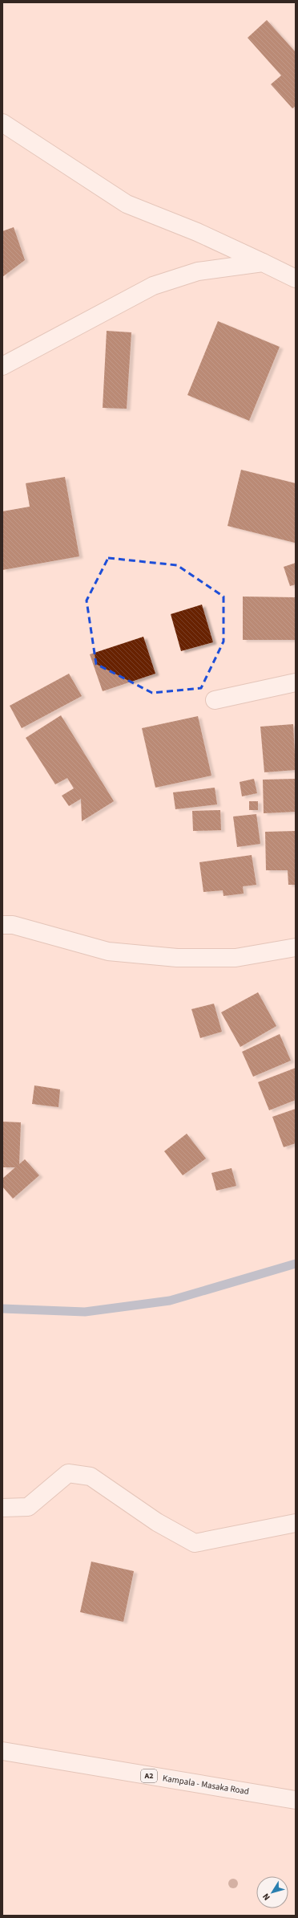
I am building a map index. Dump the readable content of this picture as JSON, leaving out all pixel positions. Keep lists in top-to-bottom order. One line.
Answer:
{"streets":{"street":["A2","Kampala - Masaka Road"]},"north":"bottom left"}
